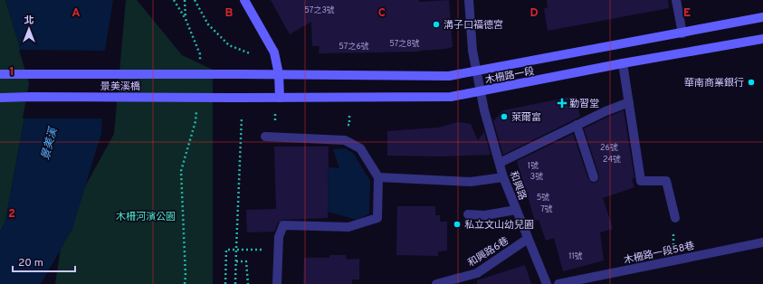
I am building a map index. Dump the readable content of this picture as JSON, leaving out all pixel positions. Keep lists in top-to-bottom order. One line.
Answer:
{"streets":{"main road":["木柵路一段","景美溪橋"],"street":["和興路","和興路6巷","木柵路一段58巷"]},"crossings":[["木柵路一段","景美溪橋"],["木柵路一段","和興路"],["和興路","和興路6巷"]],"water":["景美溪"],"parks":["木柵河濱公園"],"places":{"other":["溝子口福德宮","華南商業銀行","萊爾富","私立文山幼兒園"],"health":["勤習堂"]},"house_numbers":["57之3號","57之8號","57之6號","26號","24號","1號","3號","5號","7號","11號"],"scale_bar":"20 m","north":"top","grid":{"columns":["A","B","C","D","E"],"rows":["1","2"]}}
